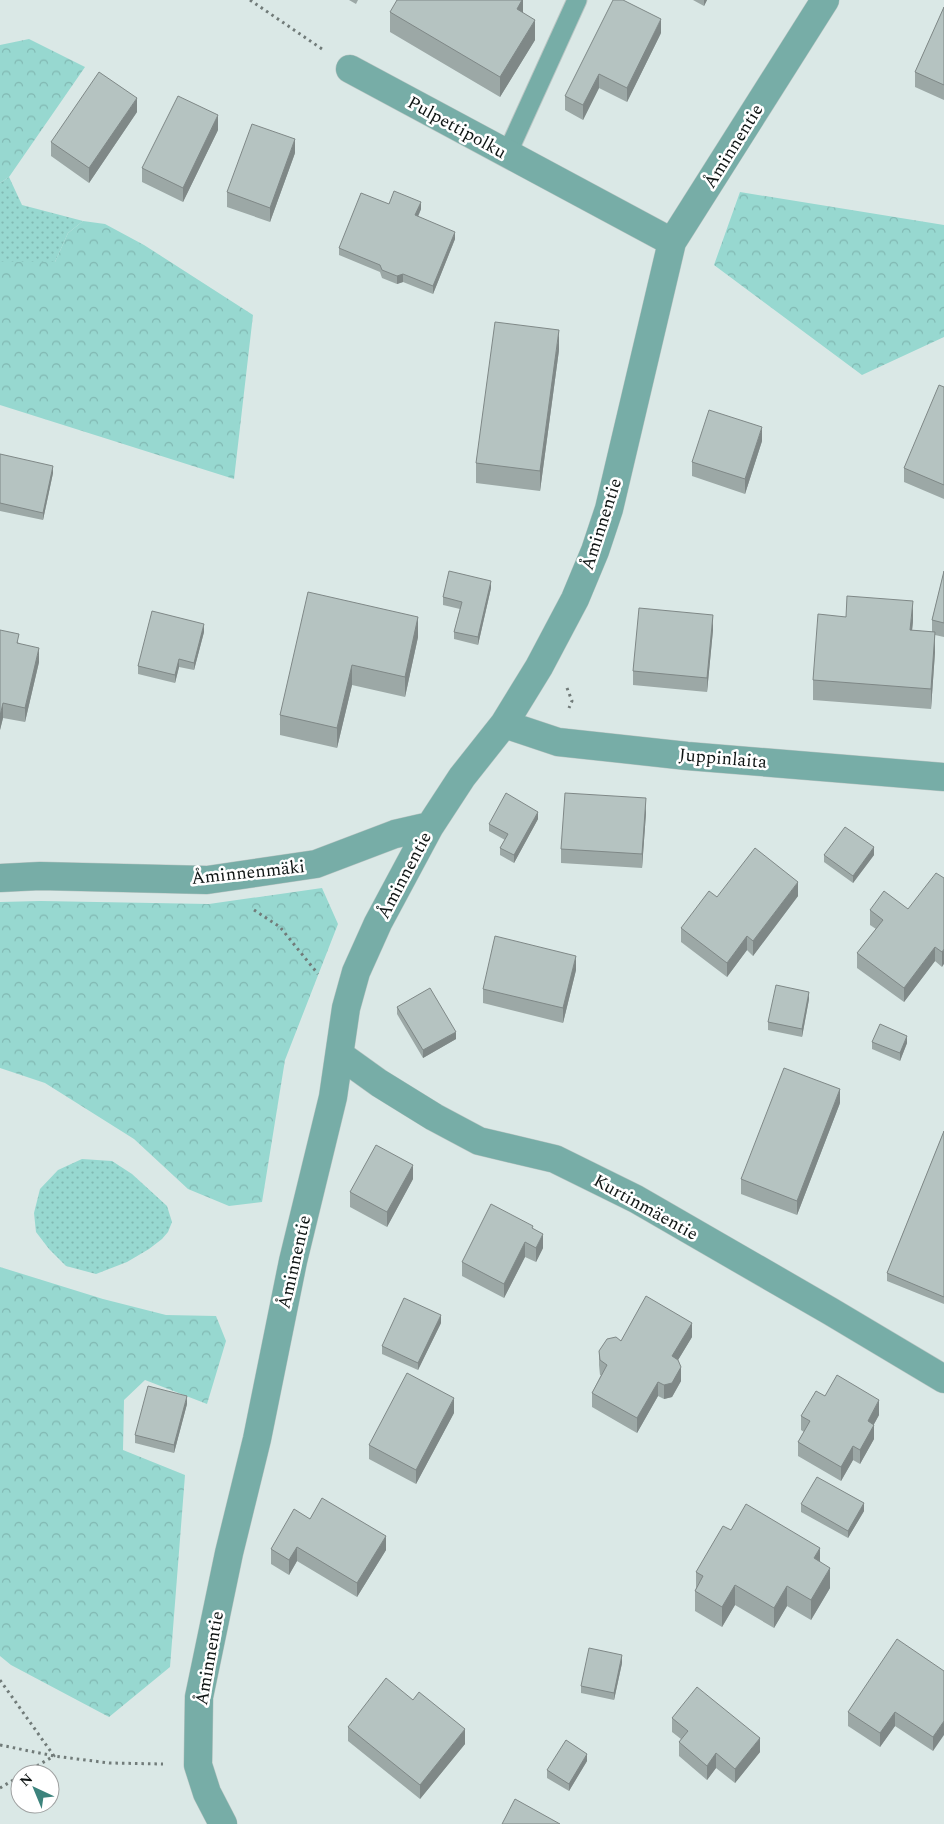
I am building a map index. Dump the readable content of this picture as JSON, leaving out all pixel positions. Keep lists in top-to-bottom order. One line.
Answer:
{"streets":{"street":["Pulpettipolku","Åminnentie","Juppinlaita","Åminnenmäki","Kurtinmäentie"]},"crossings":[["Pulpettipolku","Åminnentie"],["Åminnentie","Juppinlaita"],["Åminnentie","Åminnenmäki"],["Åminnentie","Kurtinmäentie"]],"north":"top left"}
